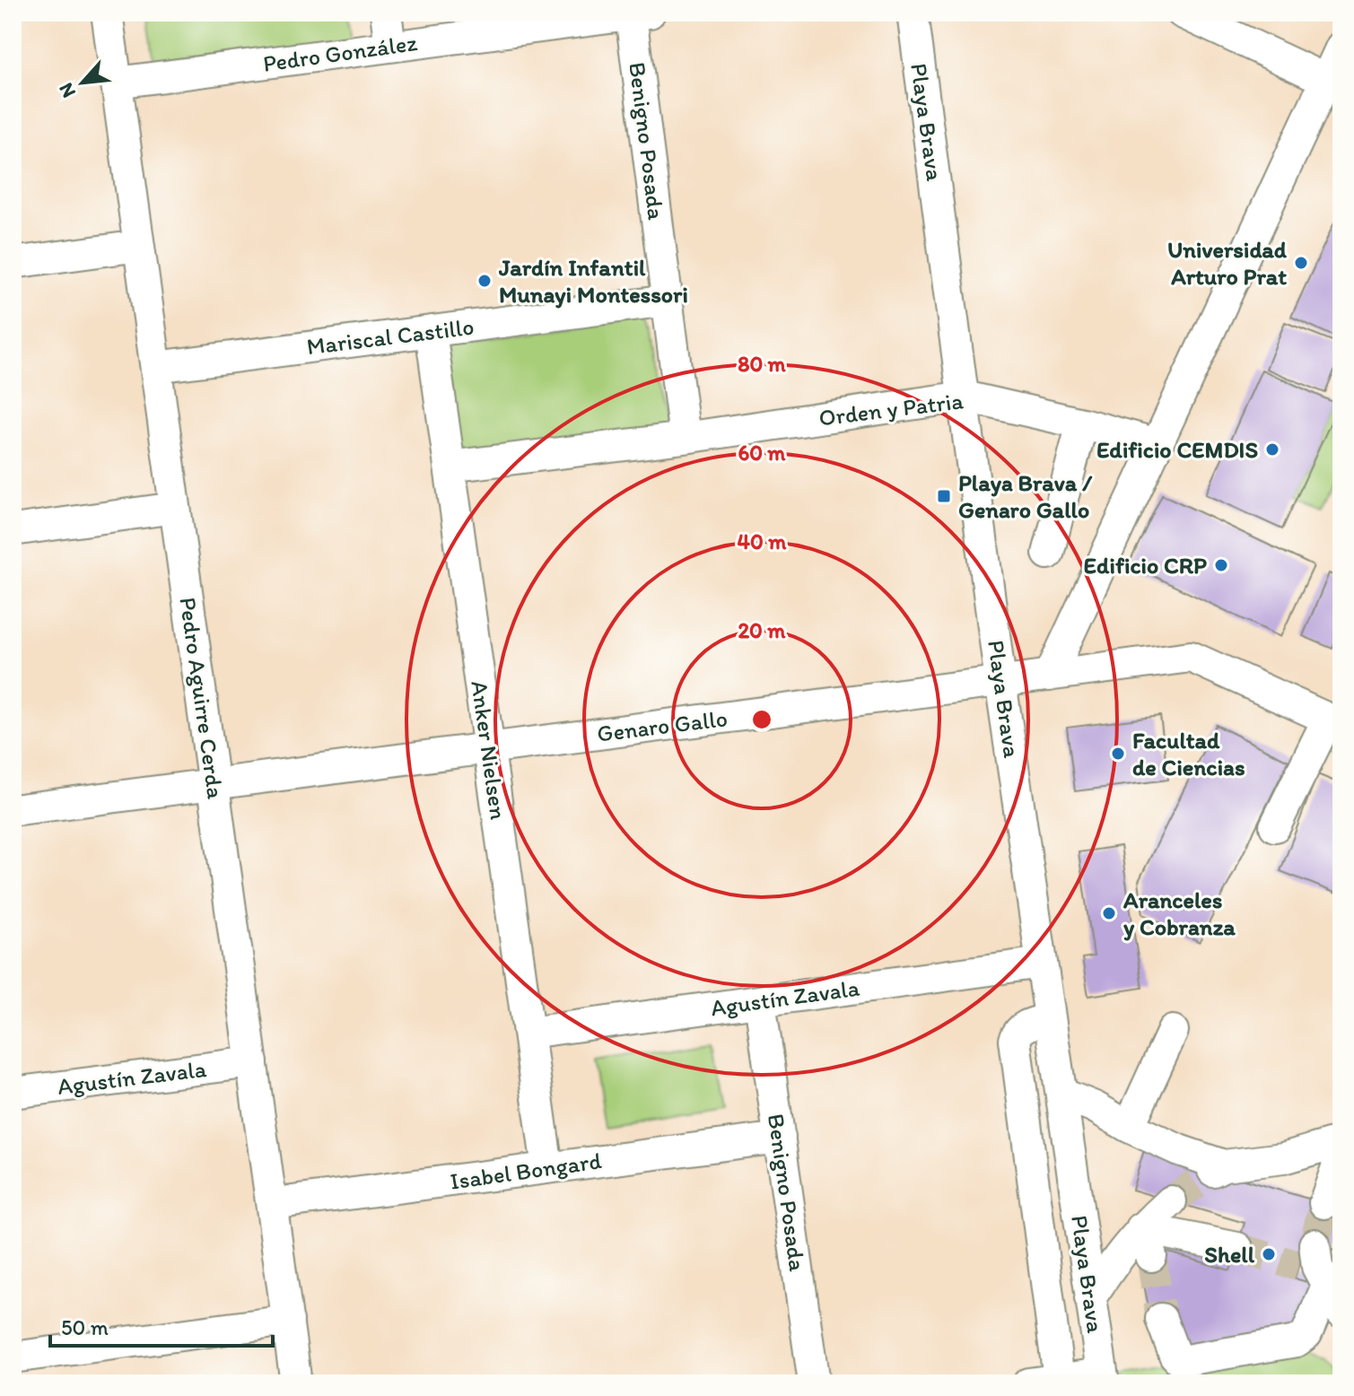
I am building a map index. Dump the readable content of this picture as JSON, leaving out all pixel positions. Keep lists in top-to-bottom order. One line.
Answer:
{"streets":{"street":["Pedro González","Playa Brava","Benigno Posada","Mariscal Castillo","Orden y Patria","Pedro Aguirre Cerda","Genaro Gallo","Anker Nielsen","Agustín Zavala","Isabel Bongard"]},"crossings":[["Pedro González","Benigno Posada"],["Pedro González","Pedro Aguirre Cerda"],["Playa Brava","Orden y Patria"],["Playa Brava","Genaro Gallo"],["Playa Brava","Agustín Zavala"],["Benigno Posada","Mariscal Castillo"],["Benigno Posada","Orden y Patria"],["Benigno Posada","Agustín Zavala"],["Benigno Posada","Isabel Bongard"],["Mariscal Castillo","Pedro Aguirre Cerda"],["Mariscal Castillo","Anker Nielsen"],["Orden y Patria","Anker Nielsen"],["Pedro Aguirre Cerda","Genaro Gallo"],["Pedro Aguirre Cerda","Agustín Zavala"],["Pedro Aguirre Cerda","Isabel Bongard"],["Genaro Gallo","Anker Nielsen"],["Anker Nielsen","Agustín Zavala"],["Anker Nielsen","Isabel Bongard"]],"places":{"other":["Universidad Arturo Prat","Jardín Infantil Munayi Montessori","Edificio CEMDIS","Edificio CRP","Facultad de Ciencias","Aranceles y Cobranza","Shell"],"transit":["Playa Brava / Genaro Gallo"]},"scale_bar":"50 m","north":"bottom left","rings":["80 m","60 m","40 m","20 m"]}
